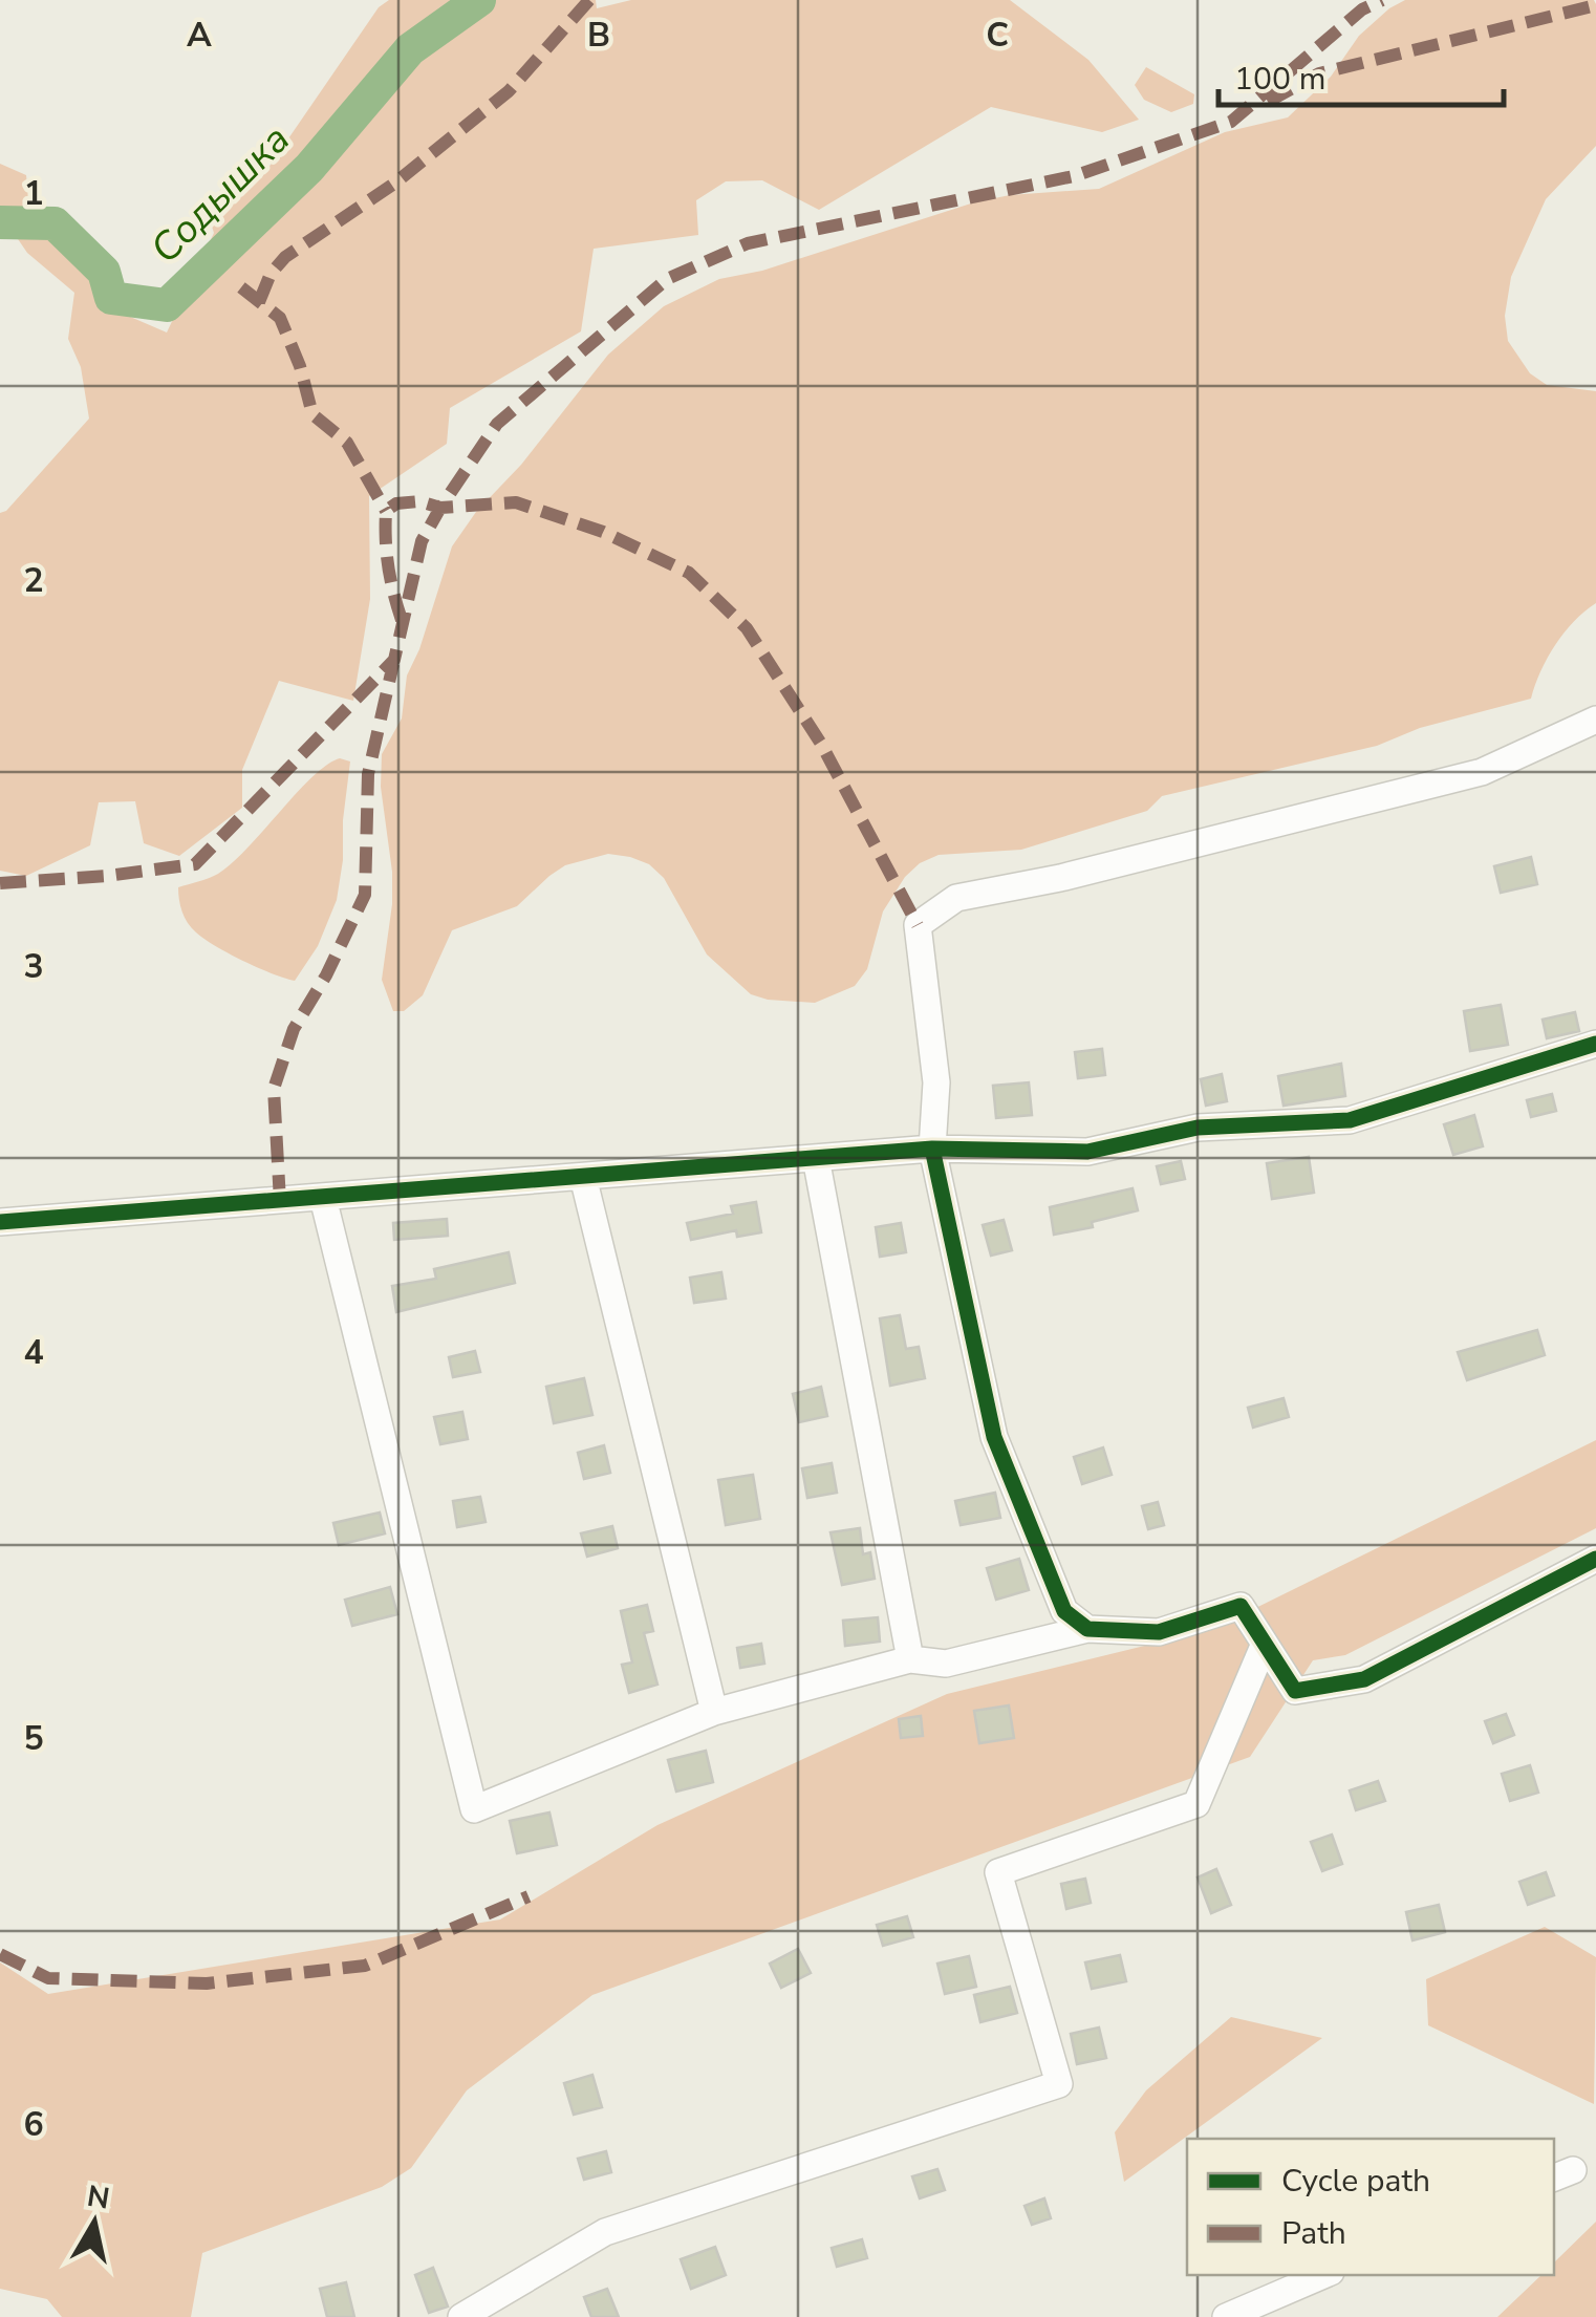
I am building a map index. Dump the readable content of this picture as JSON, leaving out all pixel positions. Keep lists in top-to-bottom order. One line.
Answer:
{"water":["Содышка"],"legend":["Cycle path","Path"],"scale_bar":"100 m","north":"top","grid":{"columns":["A","B","C"],"rows":["1","2","3","4","5","6"]}}
